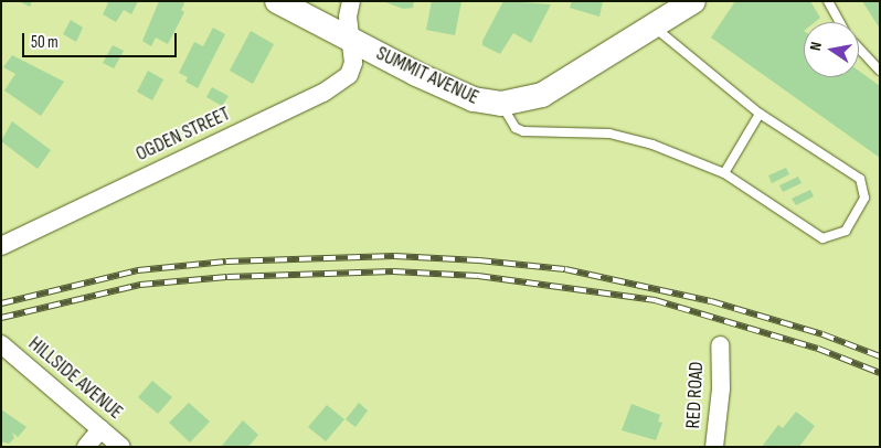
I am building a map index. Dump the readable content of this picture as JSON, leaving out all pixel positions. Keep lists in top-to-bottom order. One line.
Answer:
{"streets":{"street":["SUMMIT AVENUE","OGDEN STREET","HILLSIDE AVENUE","RED ROAD"]},"crossings":[["SUMMIT AVENUE","OGDEN STREET"]],"scale_bar":"50 m","north":"left"}
